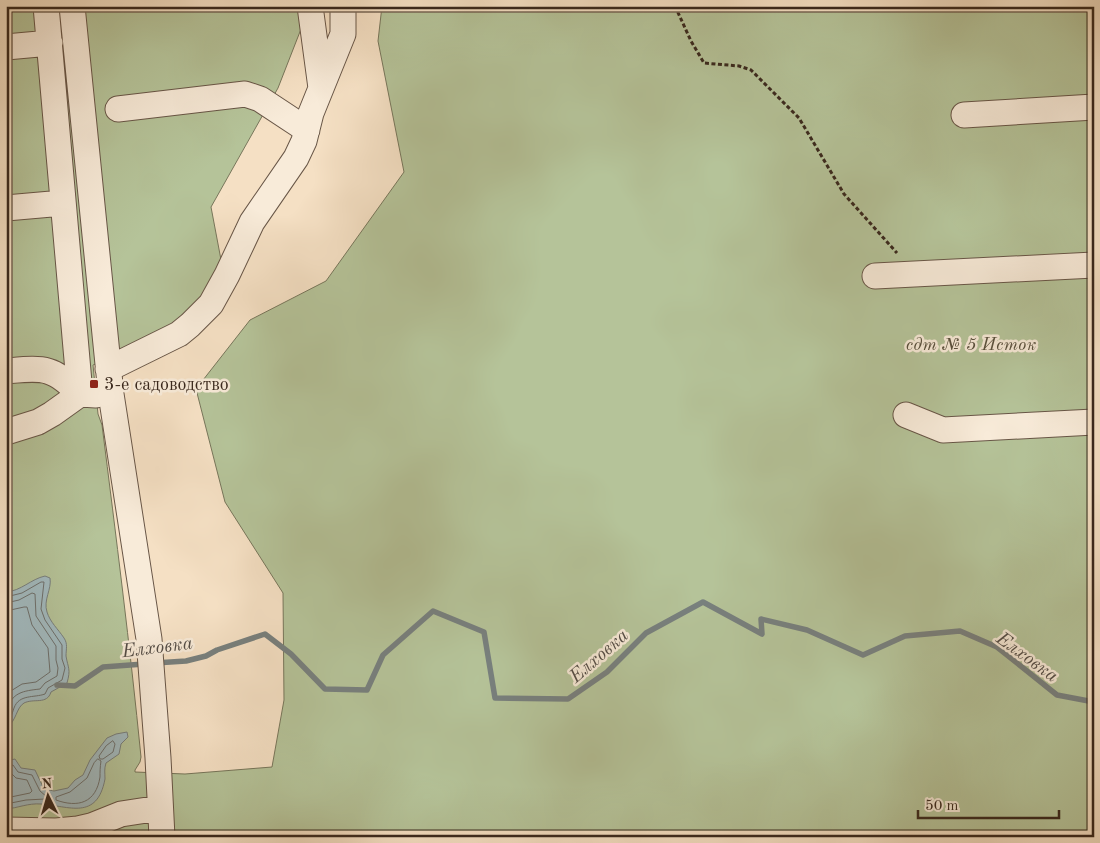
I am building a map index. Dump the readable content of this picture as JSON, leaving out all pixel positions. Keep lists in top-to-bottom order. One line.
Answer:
{"water":["Елховка"],"parks":["сдт № 5 Исток"],"places":{"transit":["3-е садоводство"]},"scale_bar":"50 m","north":"top"}
